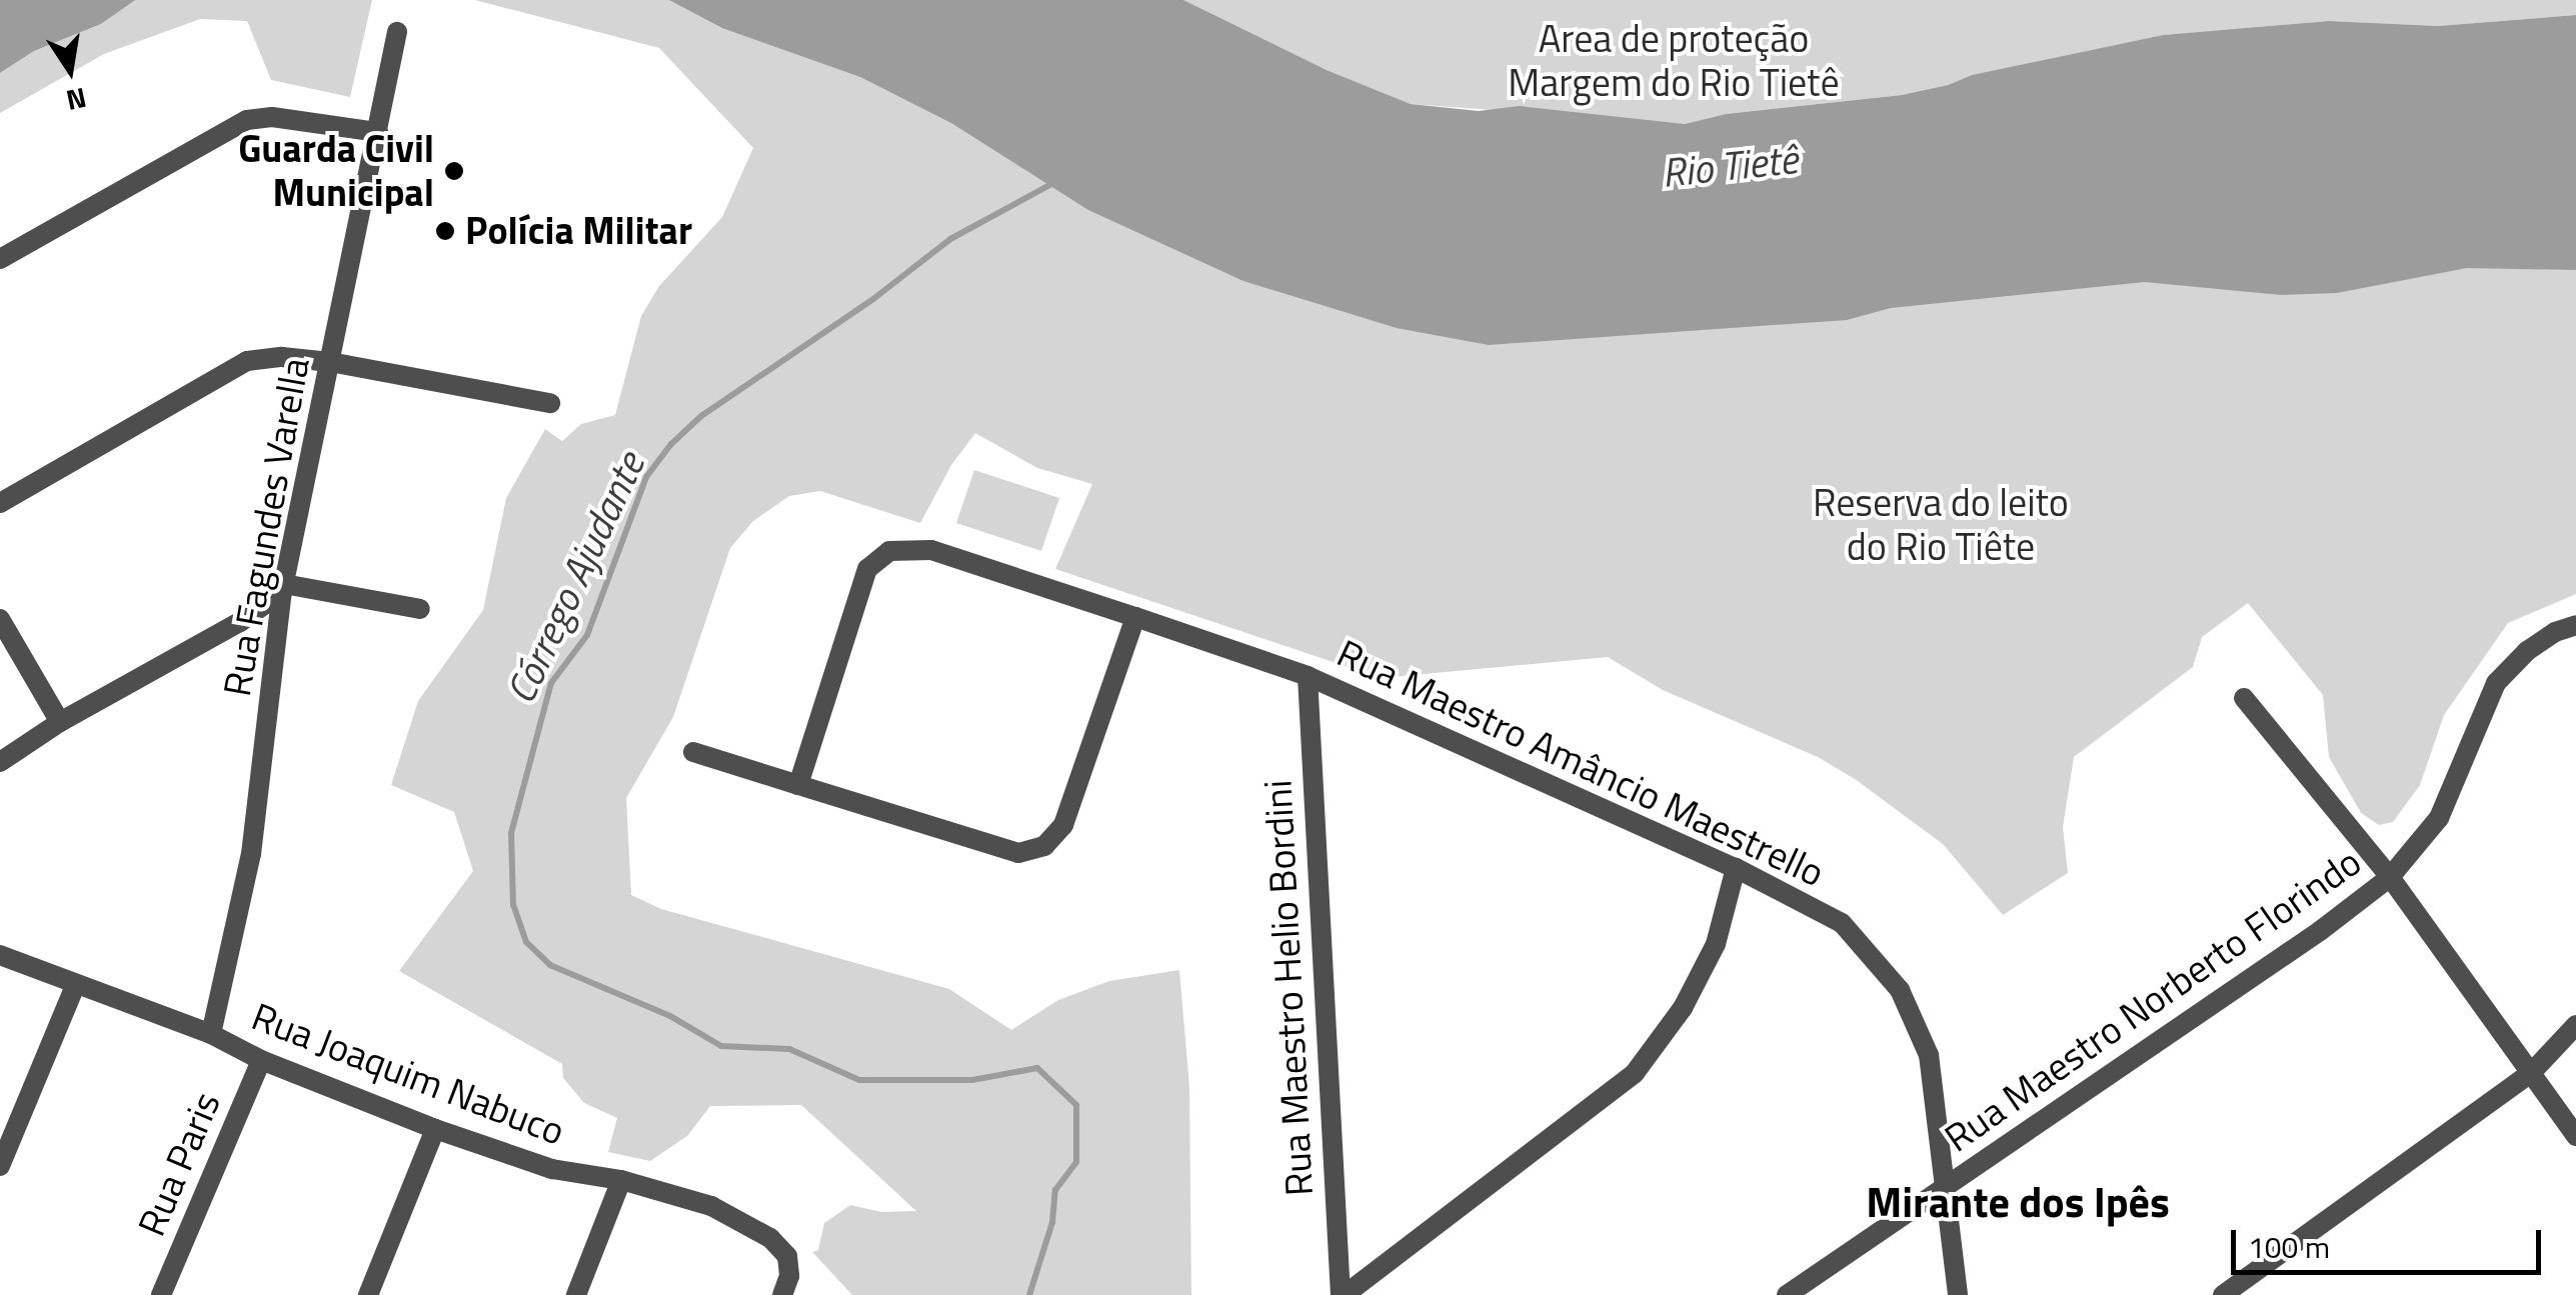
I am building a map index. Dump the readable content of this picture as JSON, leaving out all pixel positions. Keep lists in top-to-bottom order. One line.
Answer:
{"streets":{"street":["Rua Fagundes Varella","Rua Maestro Amâncio Maestrello","Rua Maestro Helio Bordini","Rua Maestro Norberto Florindo","Rua Joaquim Nabuco","Rua Paris"]},"crossings":[["Rua Fagundes Varella","Rua Joaquim Nabuco"],["Rua Maestro Amâncio Maestrello","Rua Maestro Helio Bordini"],["Rua Maestro Amâncio Maestrello","Rua Maestro Norberto Florindo"],["Rua Joaquim Nabuco","Rua Paris"]],"districts":["Mirante dos Ipês"],"water":["Rio Tietê","Córrego Ajudante"],"parks":["Area de proteção Margem do Rio Tietê","Reserva do leito do Rio Tiête"],"places":["Guarda Civil Municipal","Polícia Militar"],"scale_bar":"100 m","north":"bottom"}
